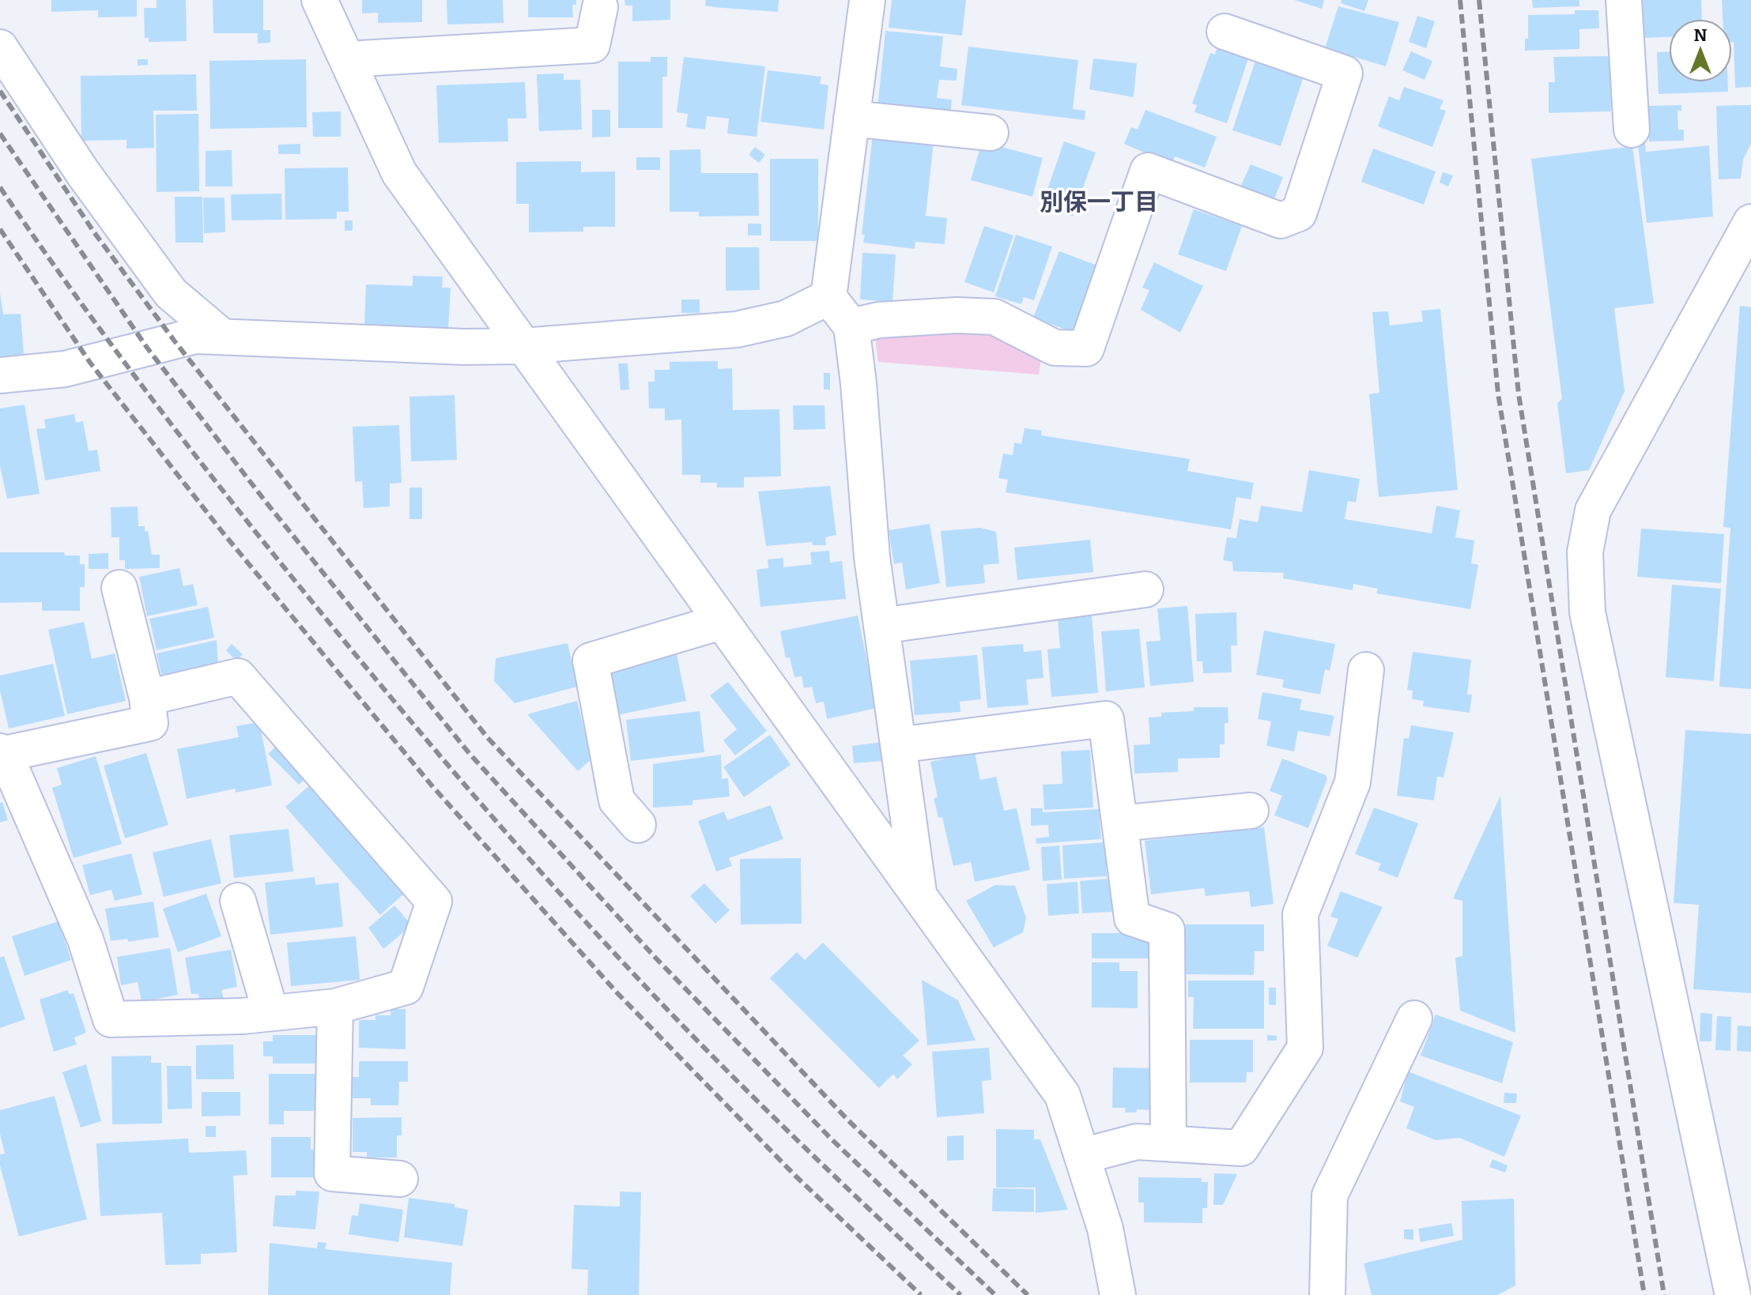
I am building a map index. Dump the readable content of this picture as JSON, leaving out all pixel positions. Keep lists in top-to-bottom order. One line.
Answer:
{"districts":["別保一丁目"],"north":"top"}
